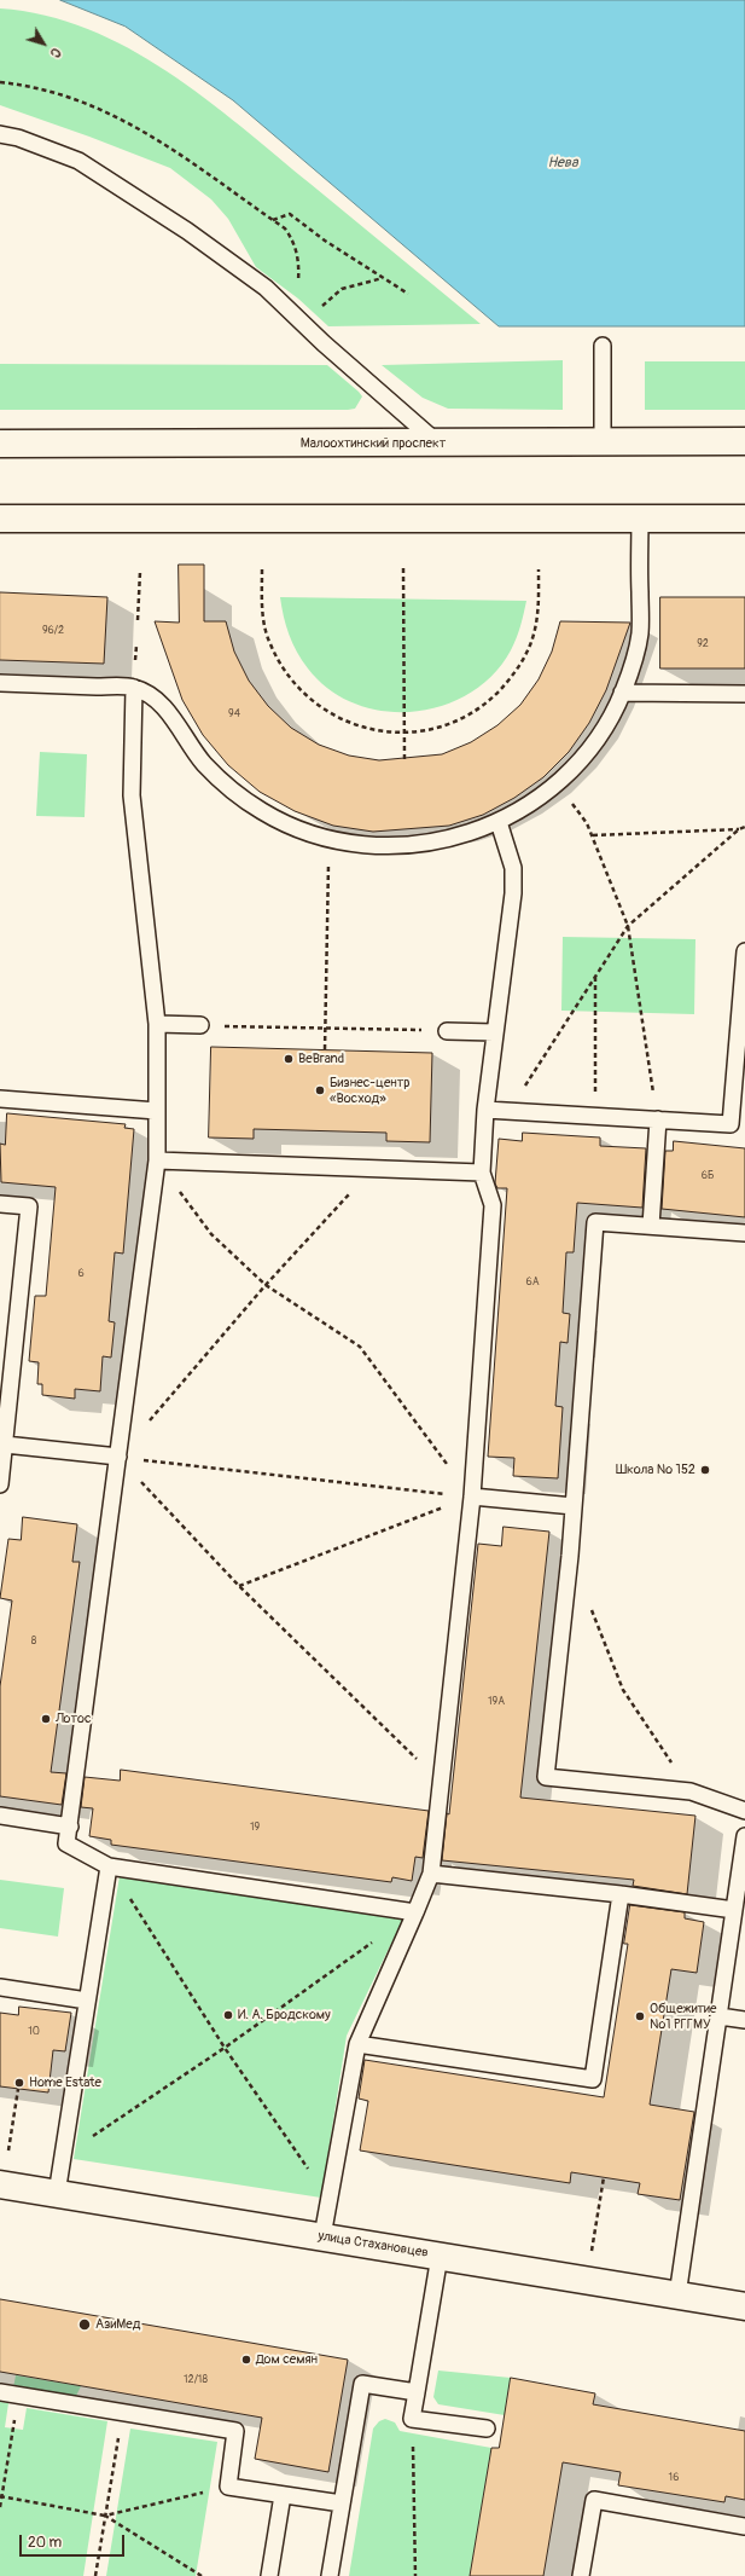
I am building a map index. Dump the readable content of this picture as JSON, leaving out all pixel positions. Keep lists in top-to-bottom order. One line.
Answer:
{"streets":{"main road":["Малоохтинский проспект","улица Стахановцев"]},"water":["Нева"],"places":["BeBrand","Бизнес-центр «Восход»","Школа № 152","Лотос","И. А. Бродскому","Общежитие №1 РГГМУ","Home Estate","АзиМед","Дом семян"],"house_numbers":["96/2","92","94","6Б","6","6А","8","19А","19","10","12/18","16"],"scale_bar":"20 m","north":"bottom right"}
